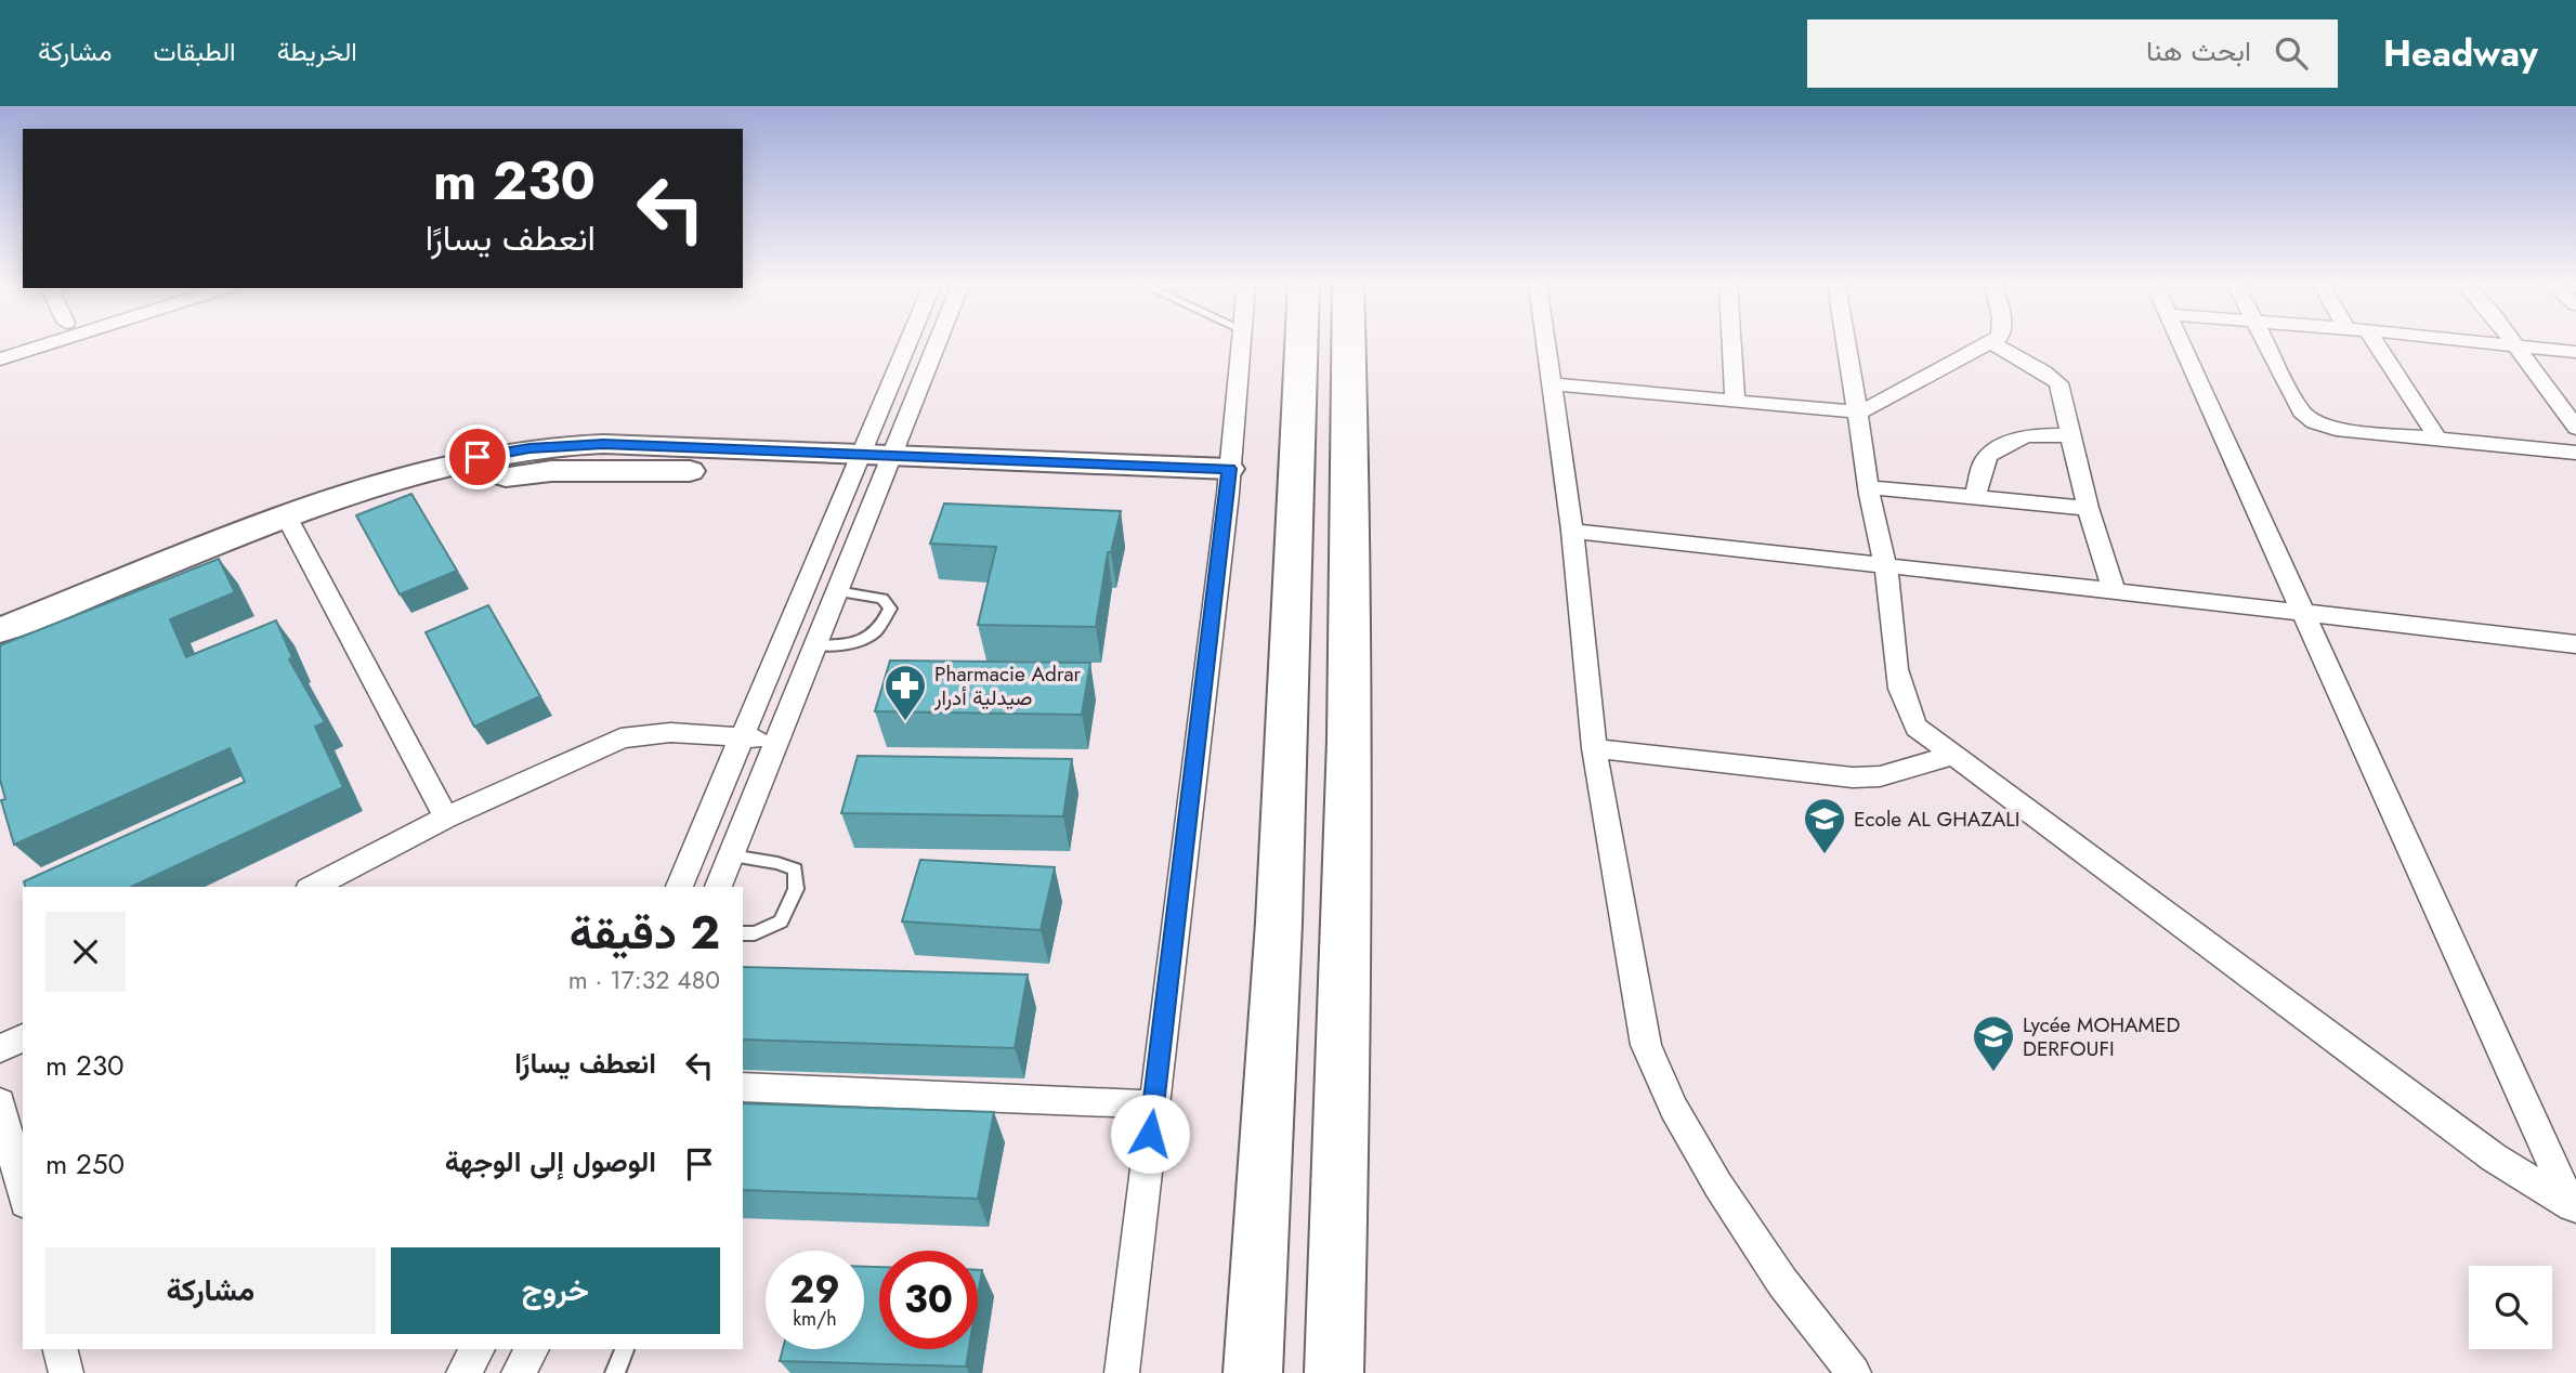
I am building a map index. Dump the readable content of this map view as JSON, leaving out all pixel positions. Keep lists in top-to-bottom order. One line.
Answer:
{"places":{"pharmacy":["Pharmacie Adrar صيدلية أدرار"],"school or university":["Ecole AL GHAZALI","Lycée MOHAMED DERFOUFI"]},"page":{"header":"Headway","search":"ابحث هنا","nav":["الخريطة","الطبقات","مشاركة"],"turn":["230 m","انعطف يسارًا"],"heading":["2 دقيقة","480 m · 17:32"],"list":[{"name":"انعطف يسارًا","value":"230 m"},{"name":"الوصول إلى الوجهة","value":"250 m"}],"buttons":["خروج","مشاركة"],"speed":"29 km/h","limit":"30"}}
